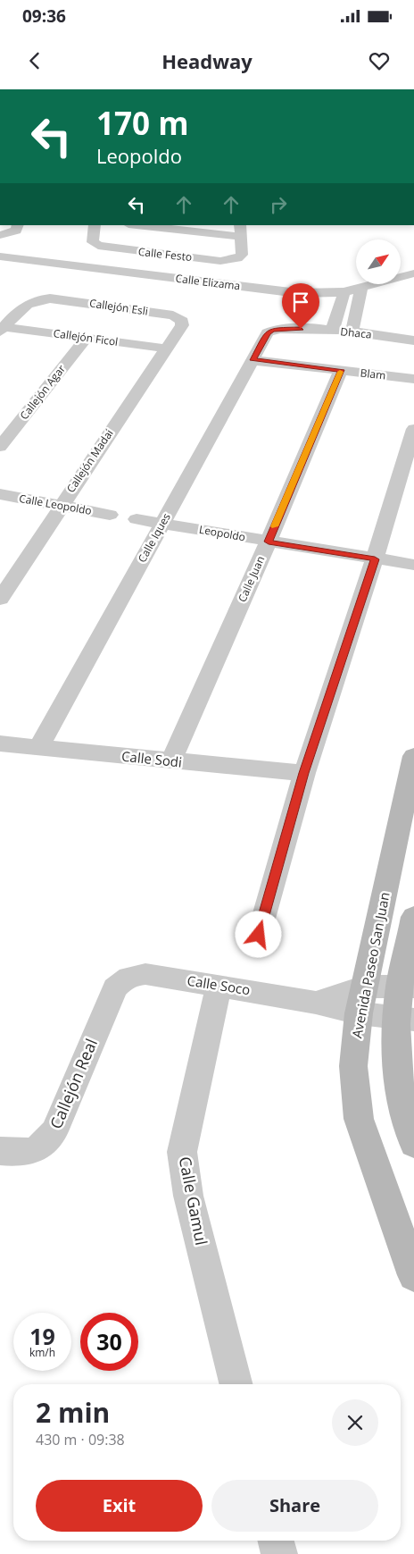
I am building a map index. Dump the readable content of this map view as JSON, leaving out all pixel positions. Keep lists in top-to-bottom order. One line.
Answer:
{"streets":{"street":["Calle Festo","Calle Elizama","Callejón Esli","Dhaca","Callejón Ficol","Blam","Callejón Agar","Callejón Madai","Calle Leopoldo","Leopoldo","Calle Iques","Calle Juan","Calle Sodi","Avenida Paseo San Juan","Calle Soco","Callejón Real","Calle Gamul"]},"crossings":[["Callejón Esli","Callejón Ficol"],["Callejón Esli","Callejón Madai"],["Dhaca","Calle Iques"],["Callejón Ficol","Callejón Agar"],["Callejón Ficol","Callejón Madai"],["Blam","Calle Iques"],["Blam","Calle Juan"],["Callejón Madai","Calle Leopoldo"],["Leopoldo","Calle Iques"],["Leopoldo","Calle Juan"],["Calle Iques","Calle Sodi"],["Calle Juan","Calle Sodi"],["Avenida Paseo San Juan","Calle Soco"],["Calle Soco","Callejón Real"],["Calle Soco","Calle Gamul"]],"north":"top right","page":{"status":"09:36","header":"Headway","turn":["170 m","Leopoldo"],"speed":"19 km/h","limit":"30","heading":["2 min","430 m · 09:38"],"buttons":["Exit","Share"]}}
